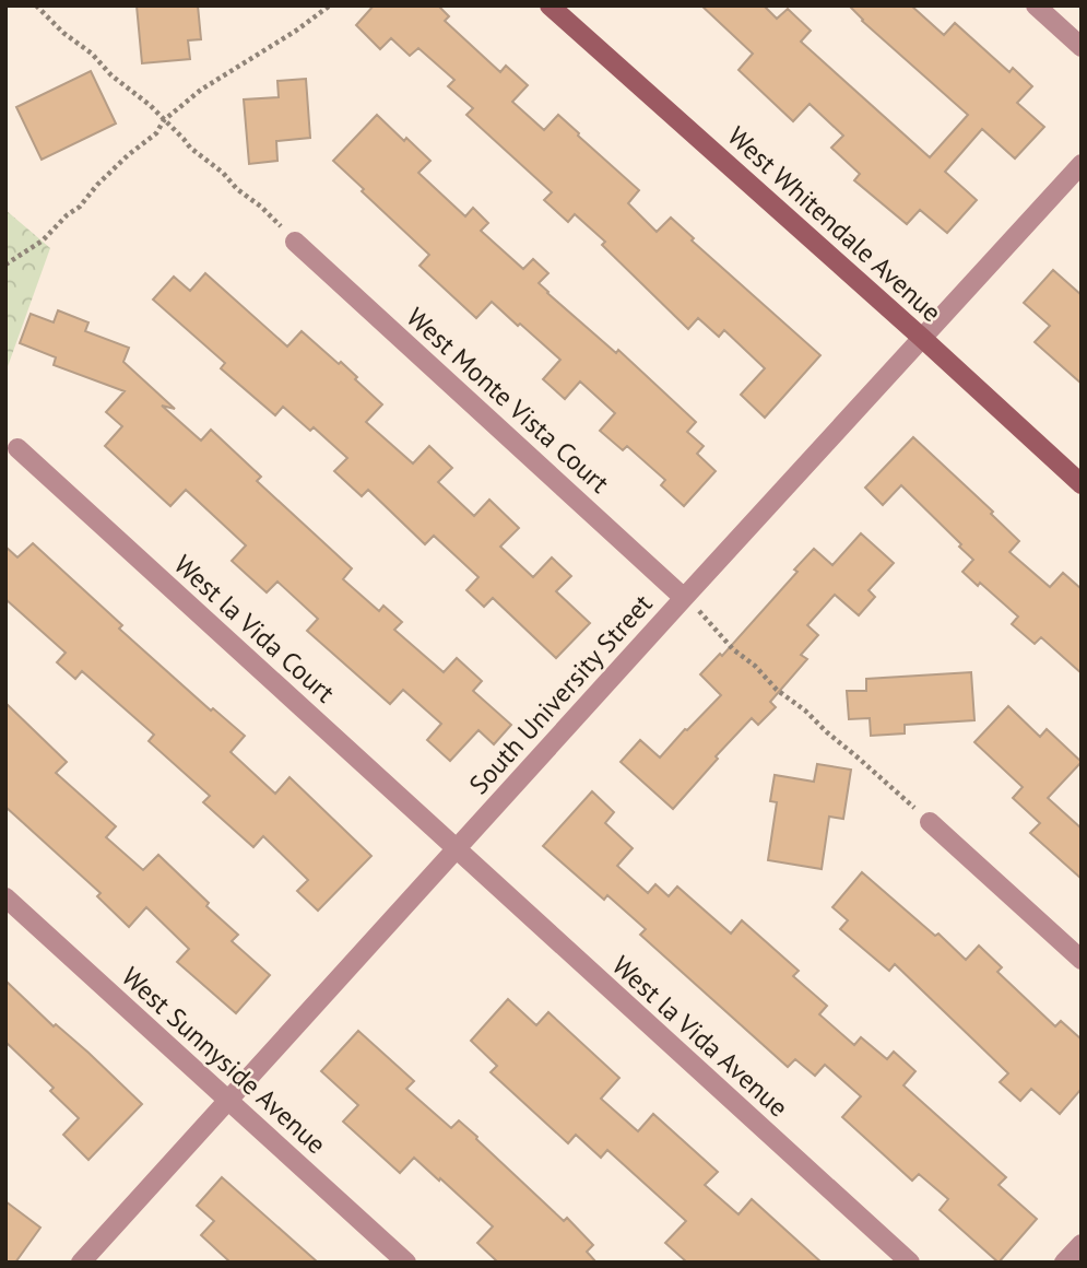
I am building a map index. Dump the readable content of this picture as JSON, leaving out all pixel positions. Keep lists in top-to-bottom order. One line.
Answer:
{"streets":{"street":["West Whitendale Avenue","West Monte Vista Court","West la Vida Court","South University Street","West la Vida Avenue","West Sunnyside Avenue"]},"crossings":[["West Whitendale Avenue","South University Street"],["West Monte Vista Court","South University Street"],["West la Vida Court","South University Street"],["West la Vida Court","West la Vida Avenue"],["South University Street","West la Vida Avenue"],["South University Street","West Sunnyside Avenue"]]}
